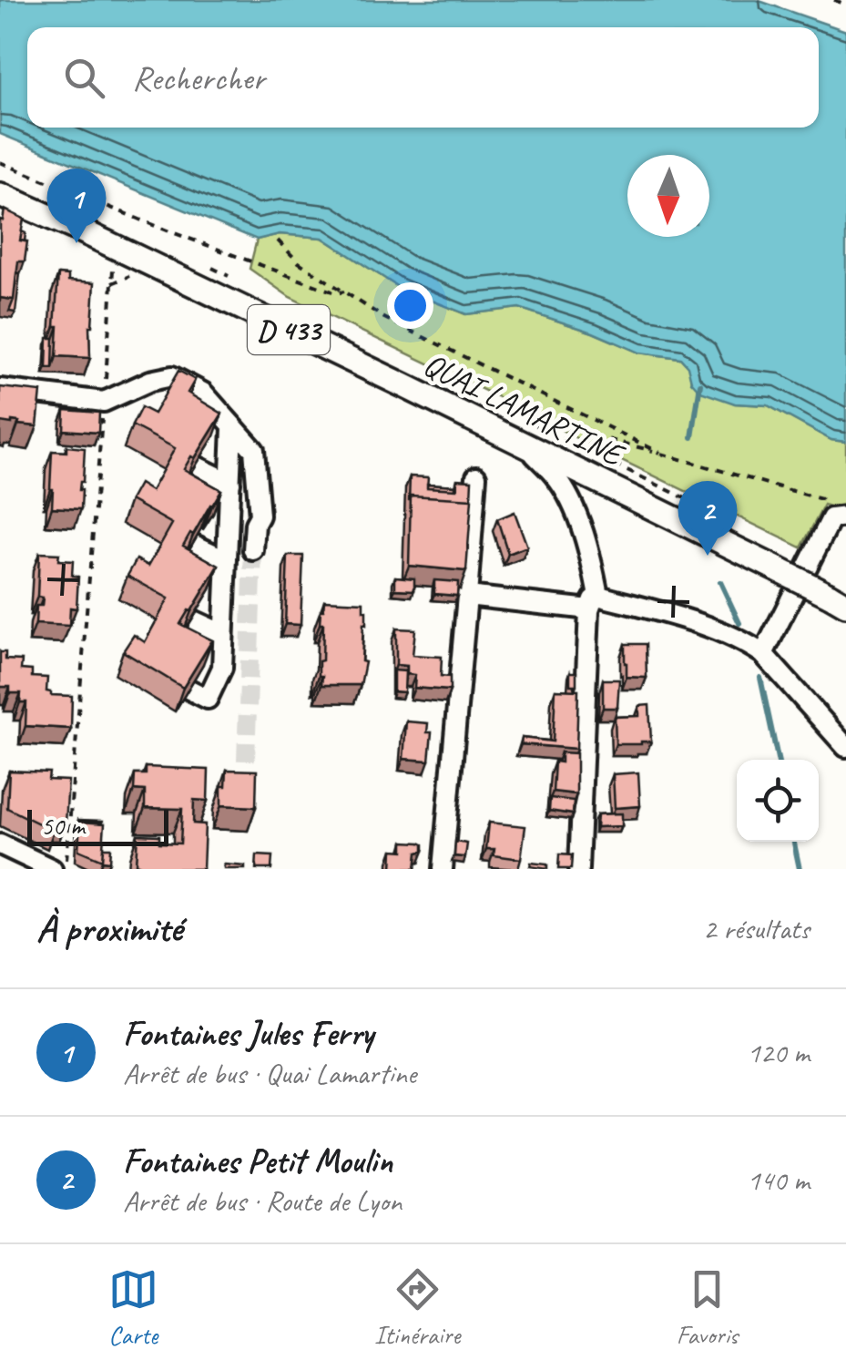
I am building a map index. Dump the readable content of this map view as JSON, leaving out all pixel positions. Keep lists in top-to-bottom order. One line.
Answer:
{"streets":{"main road":["D 433","QUAI LAMARTINE"]},"scale_bar":"50 m","north":"bottom","page":{"search":"Rechercher","pins":["1","2"],"scale":"50 m","heading":["À proximité","2 résultats"],"list":[{"mark":"1","name":"Fontaines Jules Ferry","note":"Arrêt de bus · Quai Lamartine","value":"120 m"},{"mark":"2","name":"Fontaines Petit Moulin","note":"Arrêt de bus · Route de Lyon","value":"140 m"}],"nav":["Carte","Itinéraire","Favoris"]}}
